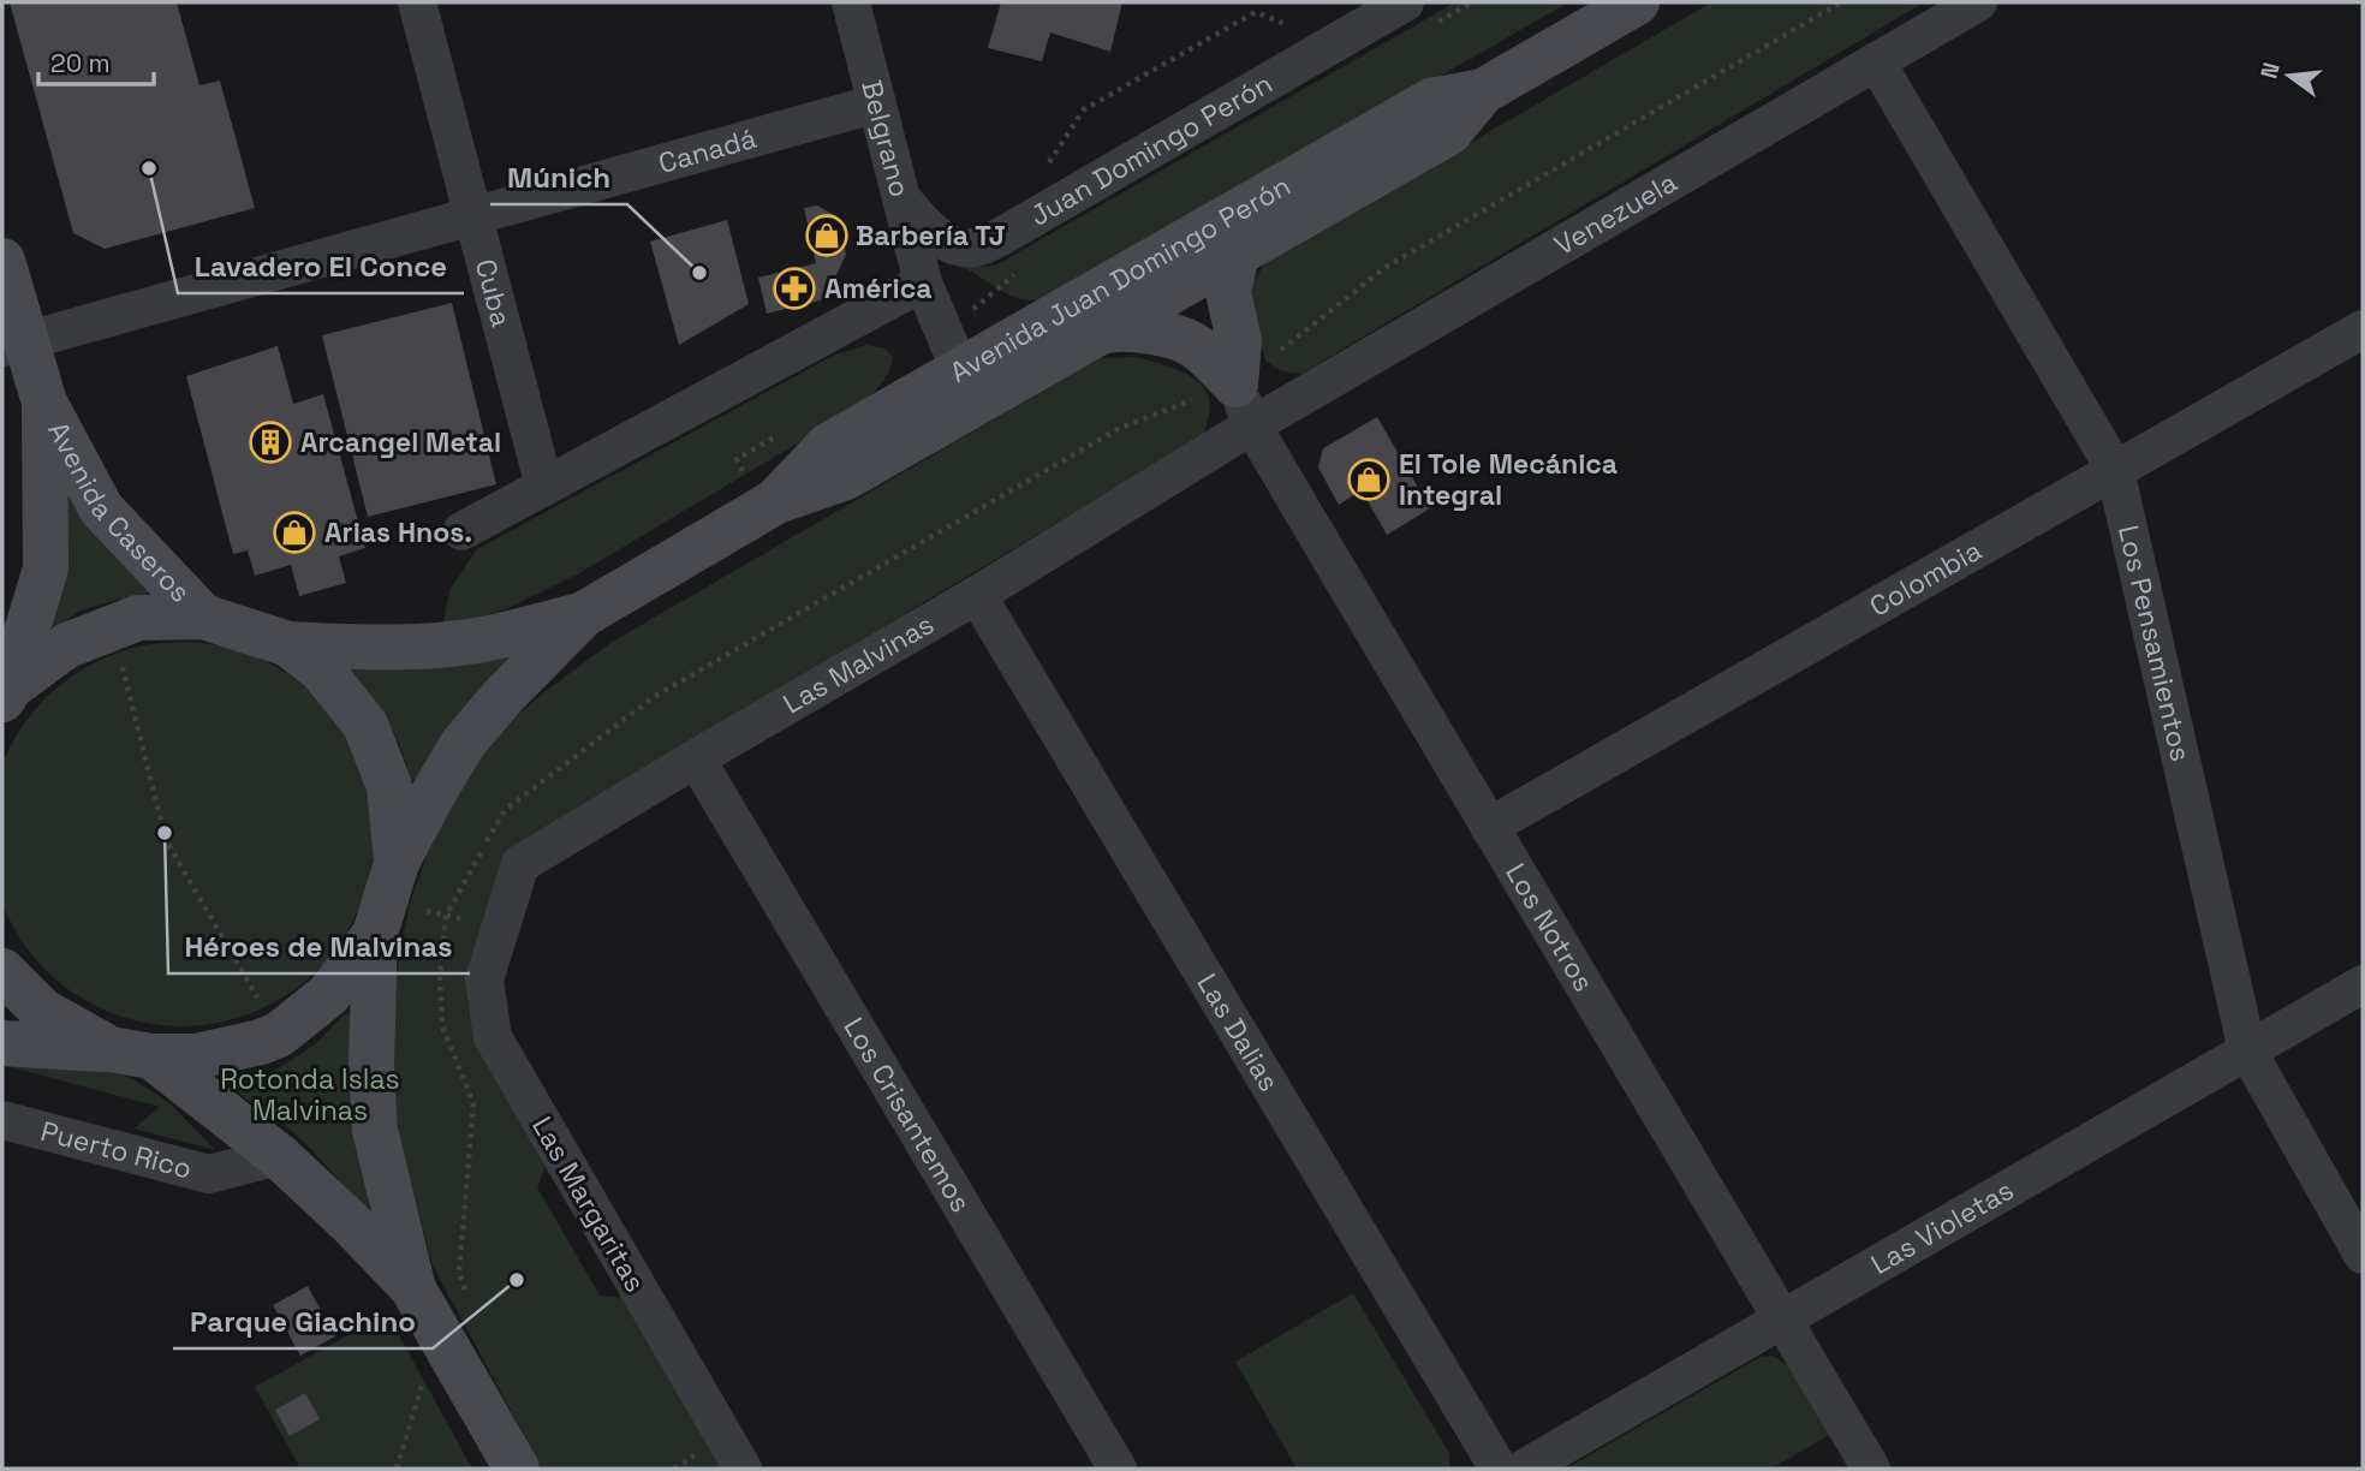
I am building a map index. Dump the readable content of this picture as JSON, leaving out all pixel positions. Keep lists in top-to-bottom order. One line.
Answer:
{"streets":{"main road":["Avenida Juan Domingo Perón","Avenida Caseros"],"street":["Belgrano","Juan Domingo Perón","Canadá","Venezuela","Cuba","Colombia","Los Pensamientos","Las Malvinas","Los Notros","Las Dalias","Los Crisantemos","Puerto Rico","Las Margaritas","Las Violetas"]},"crossings":[["Belgrano","Juan Domingo Perón"],["Belgrano","Canadá"],["Belgrano","Avenida Juan Domingo Perón"],["Canadá","Cuba"],["Canadá","Avenida Caseros"],["Venezuela","Los Pensamientos"],["Venezuela","Las Malvinas"],["Venezuela","Los Notros"],["Colombia","Los Pensamientos"],["Colombia","Los Notros"],["Los Pensamientos","Las Violetas"],["Las Malvinas","Los Notros"],["Las Malvinas","Las Dalias"],["Las Malvinas","Los Crisantemos"],["Las Malvinas","Las Margaritas"],["Los Notros","Las Violetas"]],"parks":["Rotonda Islas Malvinas"],"places":{"other":["Lavadero El Conce","Múnich","Héroes de Malvinas","Parque Giachino"],"shop":["Barbería TJ","El Tole Mecánica Integral","Arias Hnos."],"pharmacy":["América"],"building":["Arcangel Metal"]},"scale_bar":"20 m","north":"left"}
